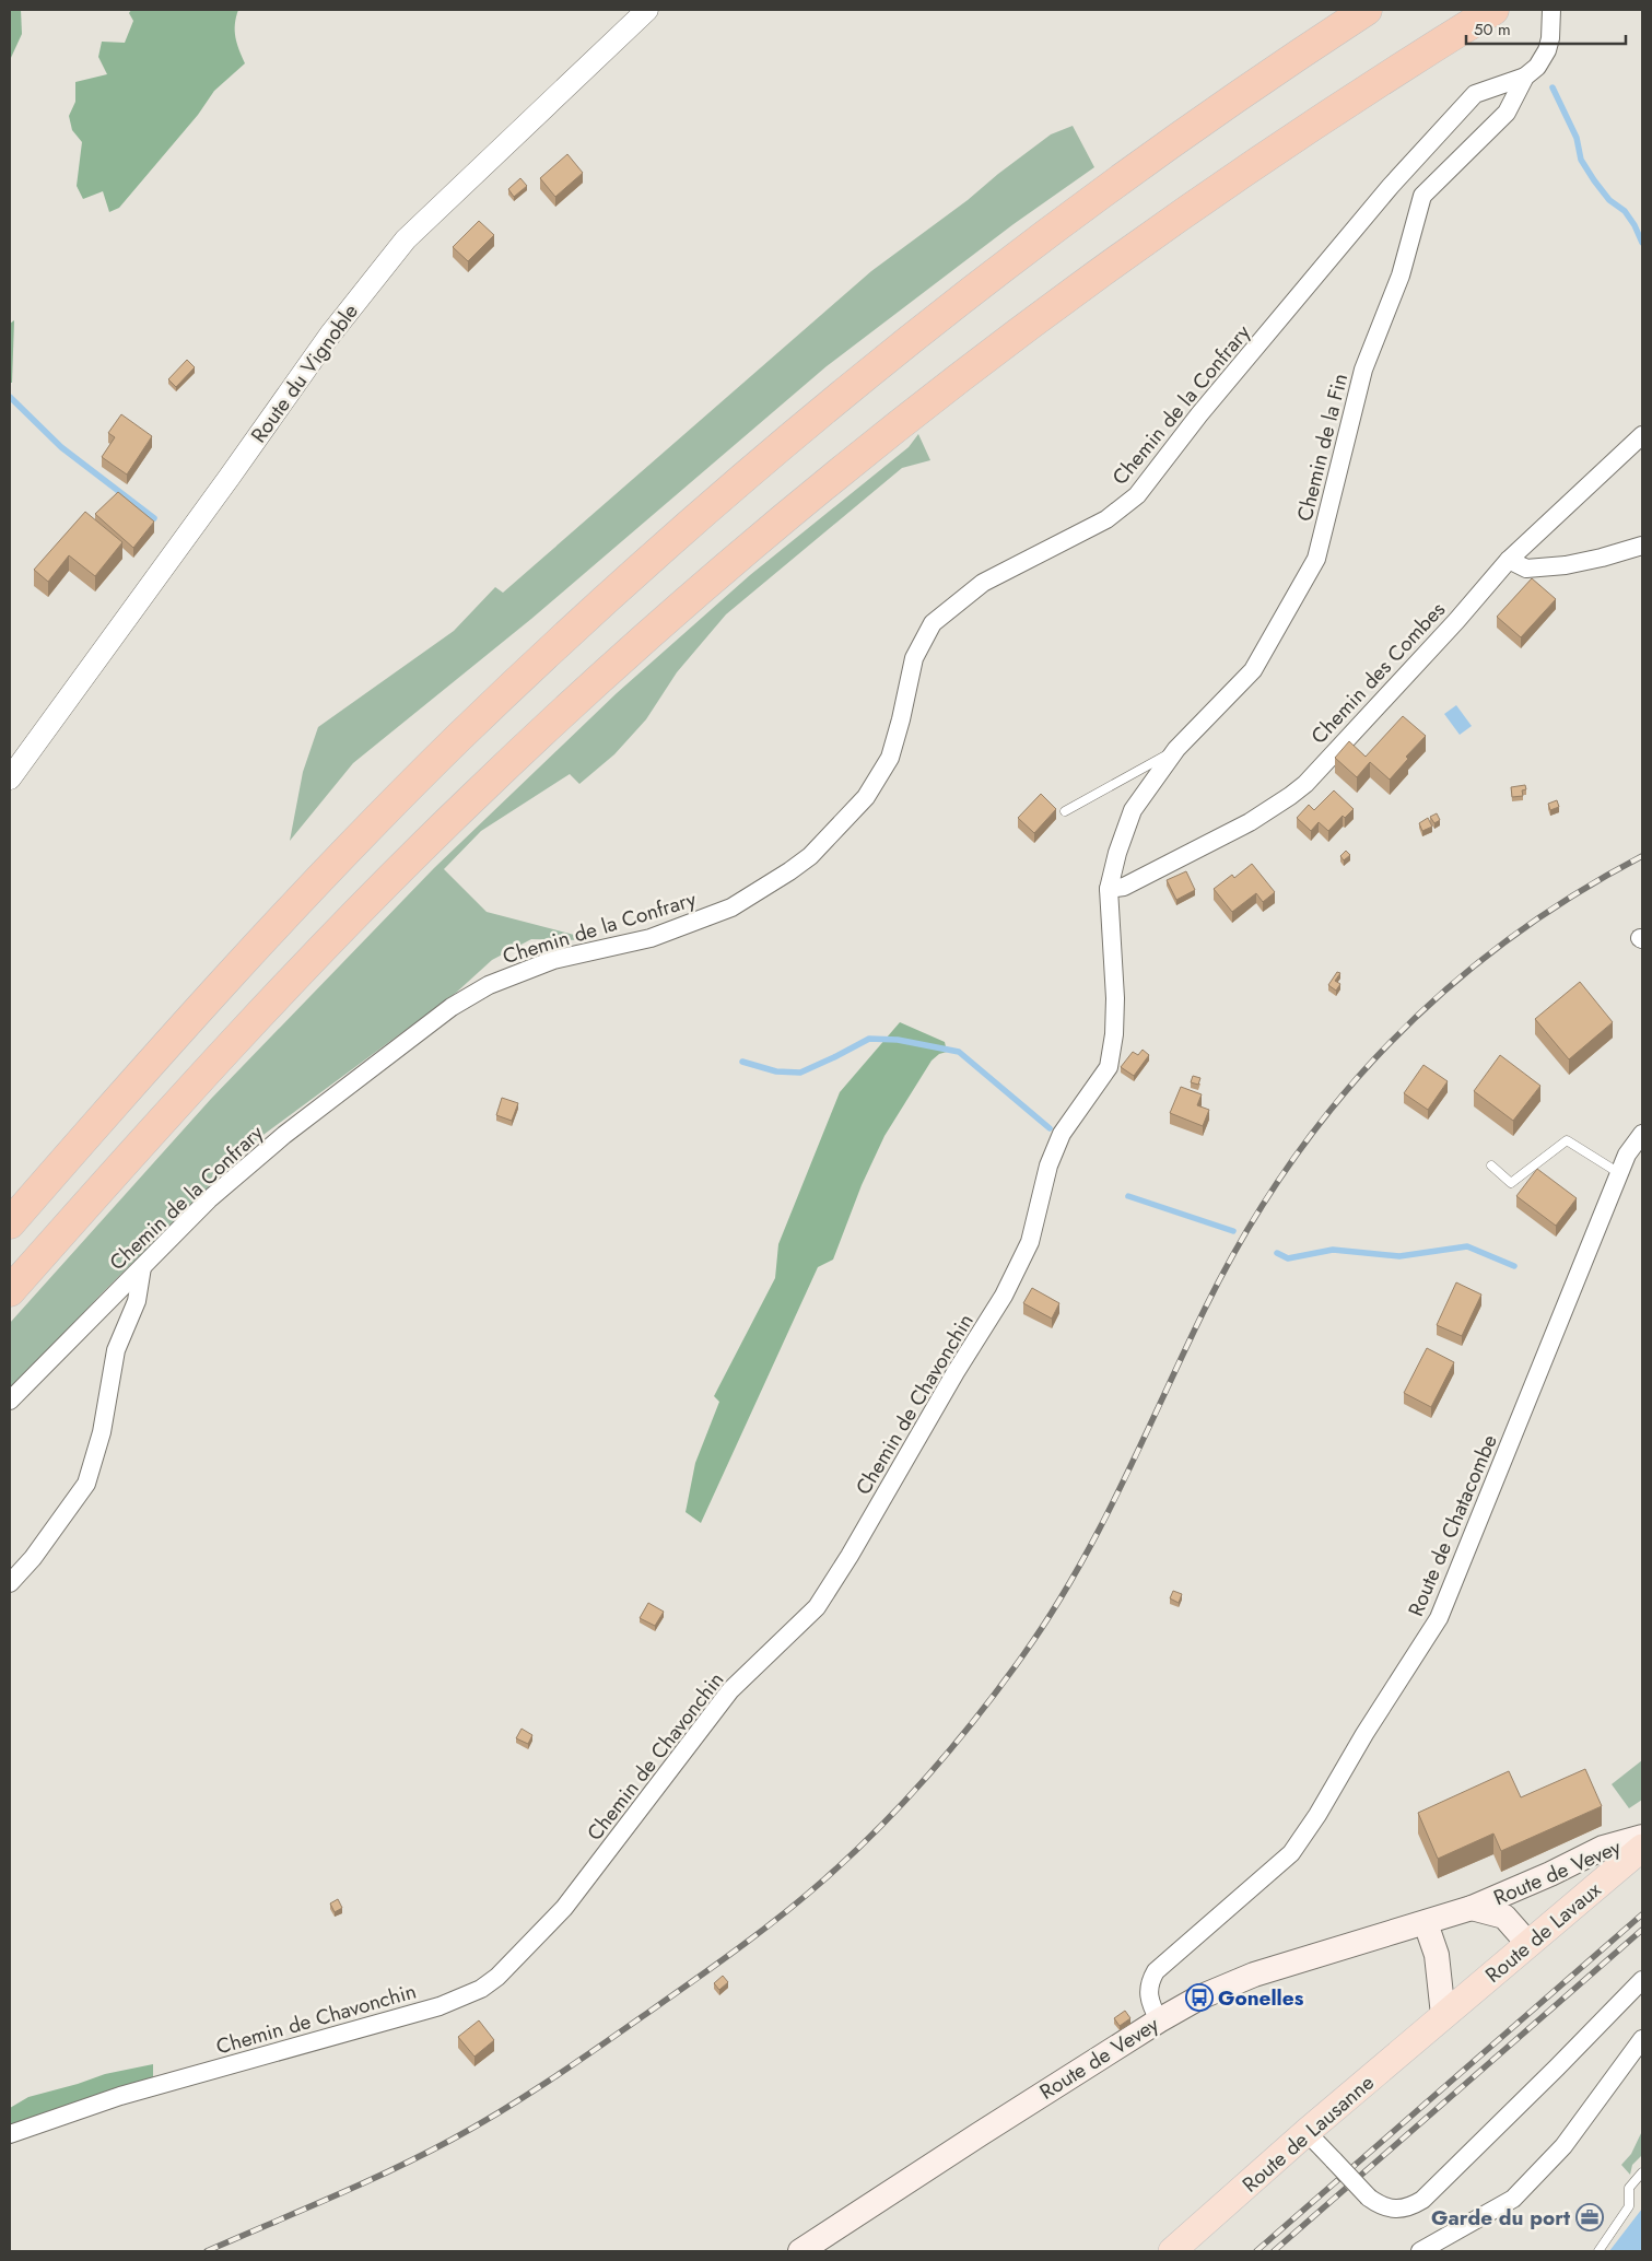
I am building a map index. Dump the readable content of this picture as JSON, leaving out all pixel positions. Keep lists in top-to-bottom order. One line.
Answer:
{"streets":{"main road":["Route de Vevey","Route de Lavaux","Route de Lausanne"],"street":["Route du Vignoble","Chemin de la Confrary","Chemin de la Fin","Chemin des Combes","Chemin de Chavonchin","Route de Chatacombe"]},"crossings":[["Chemin de la Confrary","Chemin de la Fin"],["Chemin de la Fin","Chemin des Combes"],["Chemin de la Fin","Chemin de Chavonchin"],["Chemin des Combes","Chemin de Chavonchin"],["Route de Chatacombe","Route de Vevey"],["Route de Vevey","Route de Lavaux"],["Route de Lavaux","Route de Lausanne"]],"places":{"bus stop":["Gonelles"],"office":["Garde du port"]},"scale_bar":"50 m"}
